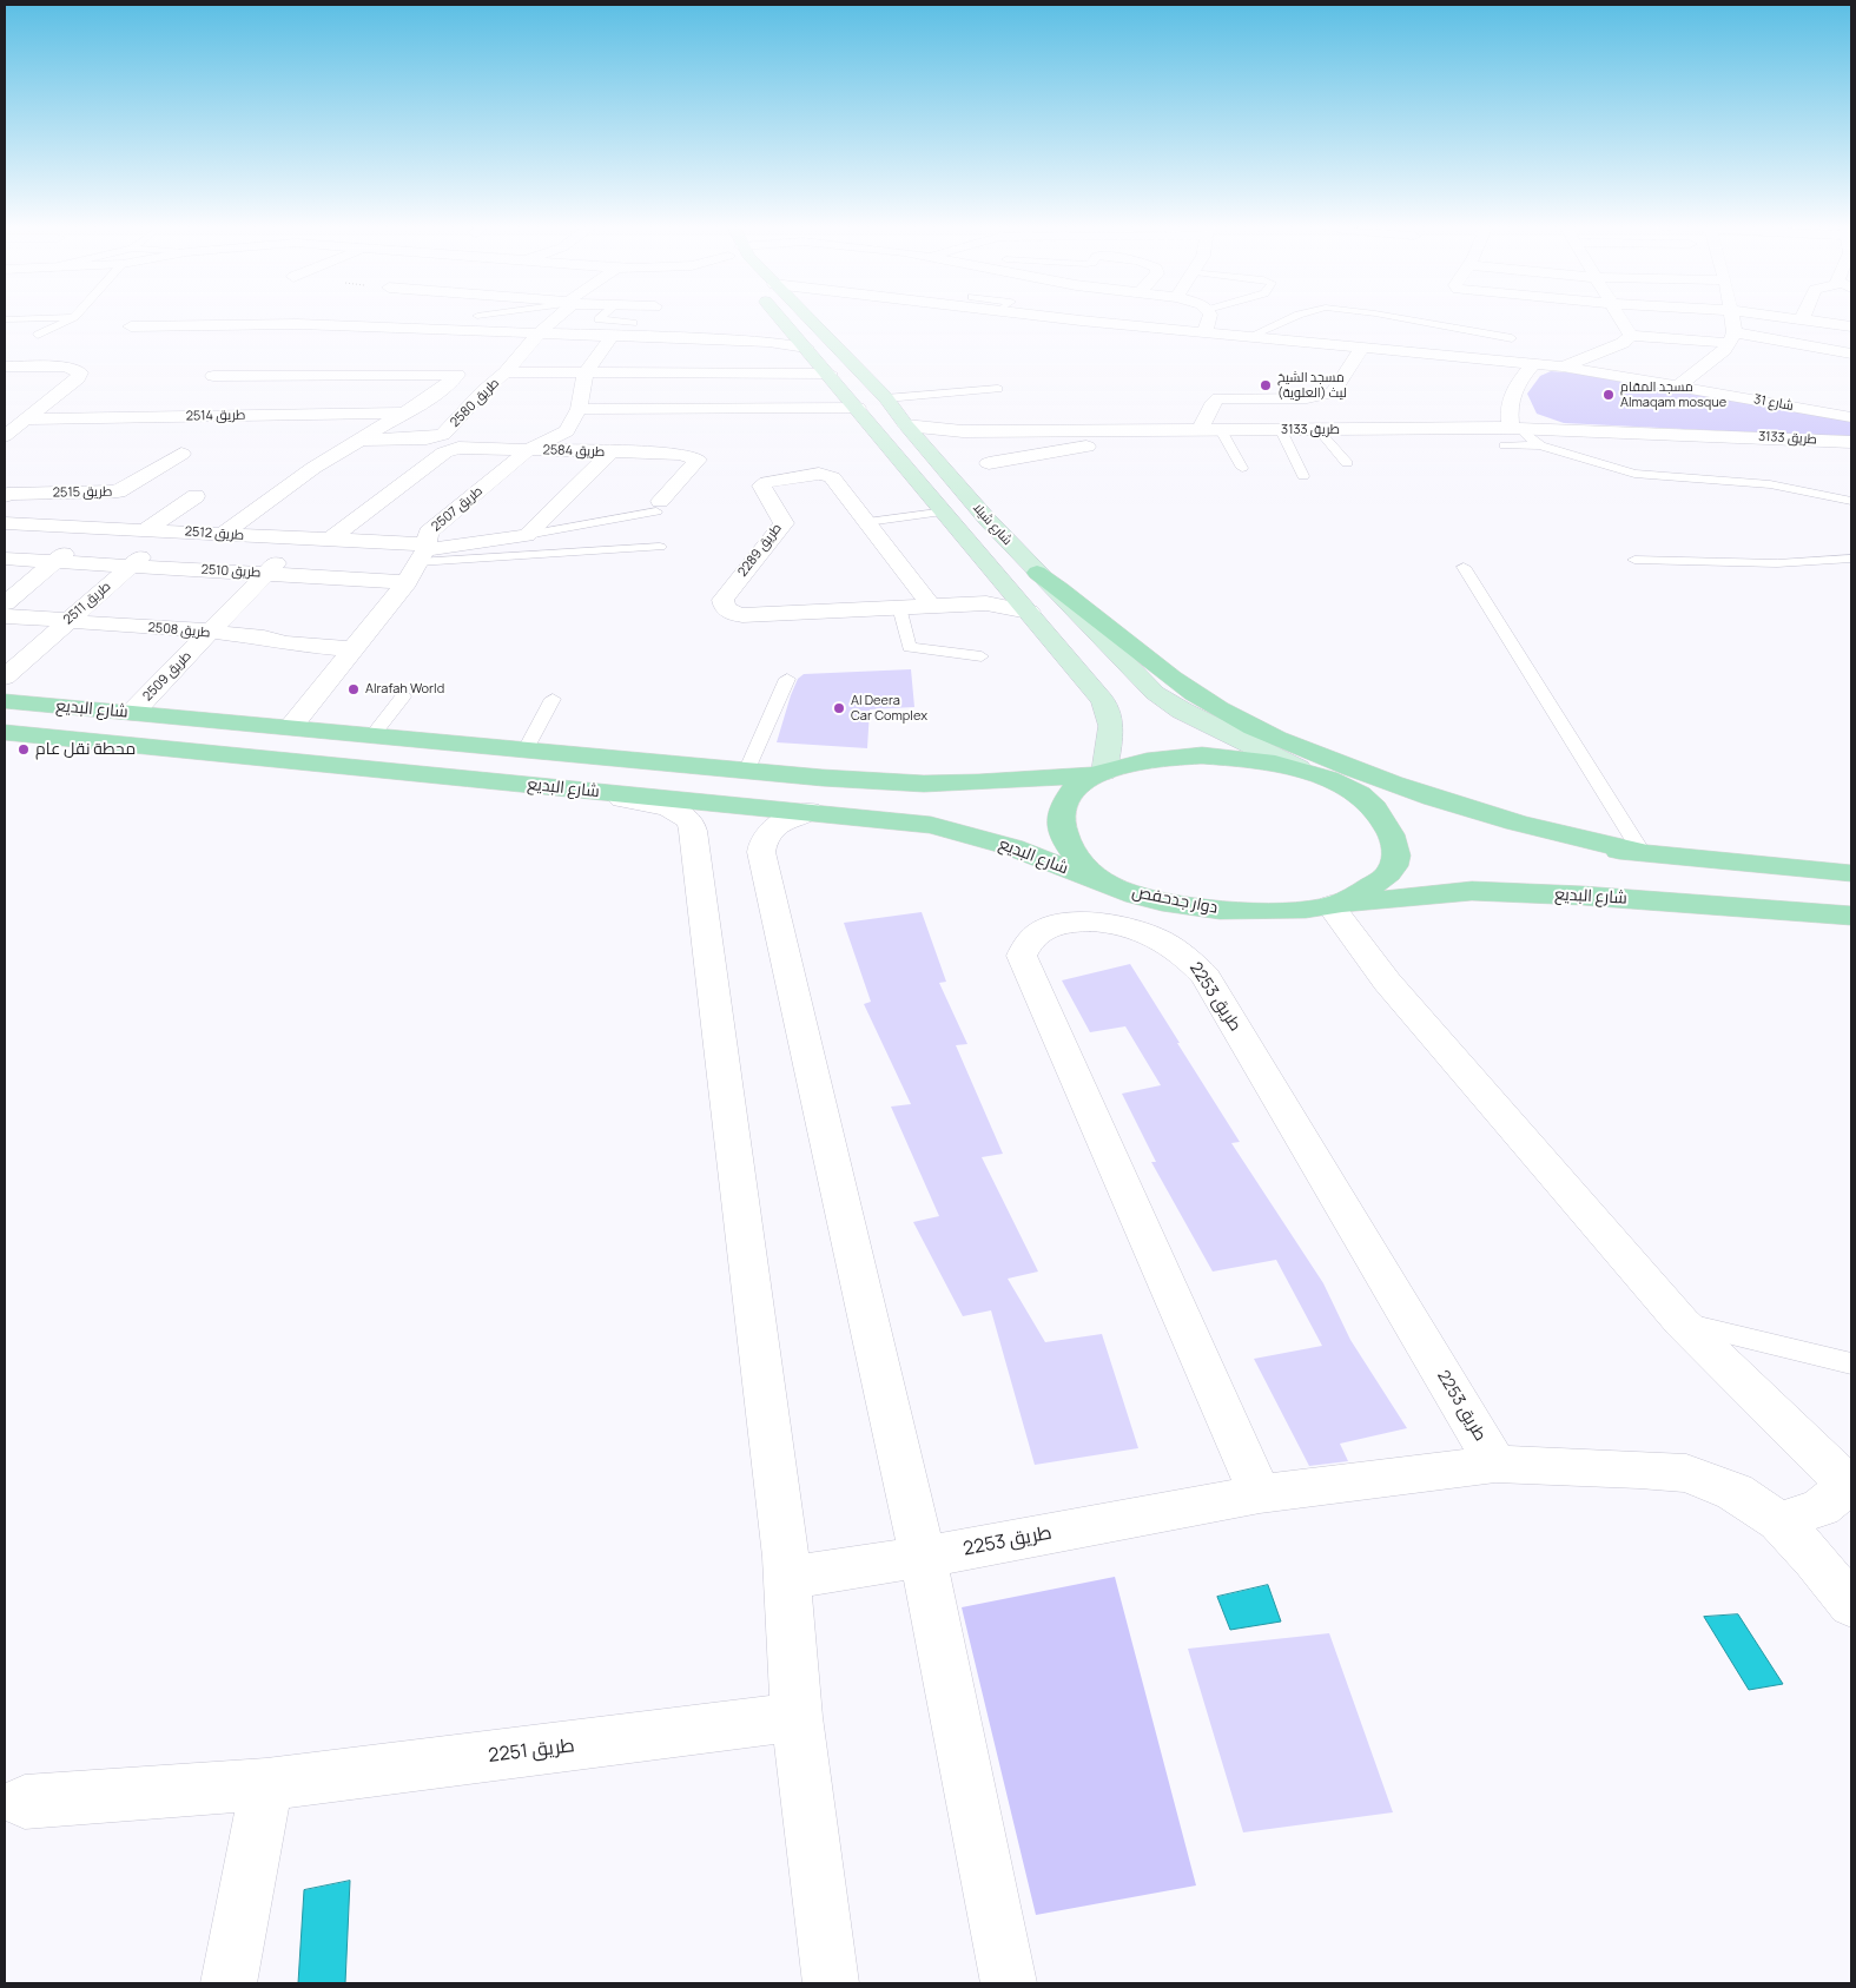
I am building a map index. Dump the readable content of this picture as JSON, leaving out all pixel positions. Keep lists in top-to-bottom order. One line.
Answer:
{"streets":{"main road":["شارع شيلا","شارع البديع","دوار جدحفص"],"street":["طريق 2580","شارع 31","طريق 2514","طريق 3133","طريق 2584","طريق 2515","طريق 2507","طريق 2512","طريق 2289","طريق 2510","طريق 2511","طريق 2508","طريق 2509","طريق 2253","طريق 2251"]},"crossings":[["طريق 2580","طريق 2584"],["طريق 2580","طريق 2512"],["طريق 3133","شارع شيلا"],["طريق 2584","طريق 2507"],["طريق 2507","طريق 2512"],["طريق 2507","طريق 2510"],["طريق 2507","طريق 2508"],["طريق 2507","شارع البديع"],["شارع شيلا","طريق 2289"],["شارع شيلا","شارع البديع"],["شارع شيلا","دوار جدحفص"],["طريق 2512","طريق 2511"],["طريق 2512","طريق 2509"],["طريق 2510","طريق 2511"],["طريق 2510","طريق 2509"],["طريق 2511","طريق 2508"],["طريق 2508","طريق 2509"],["طريق 2509","شارع البديع"],["شارع البديع","دوار جدحفص"]],"places":["مسجد الشيخ ليث (العلوية)","مسجد المقام Almaqam mosque","Alrafah World","Al Deera Car Complex","محطة نقل عام"]}
